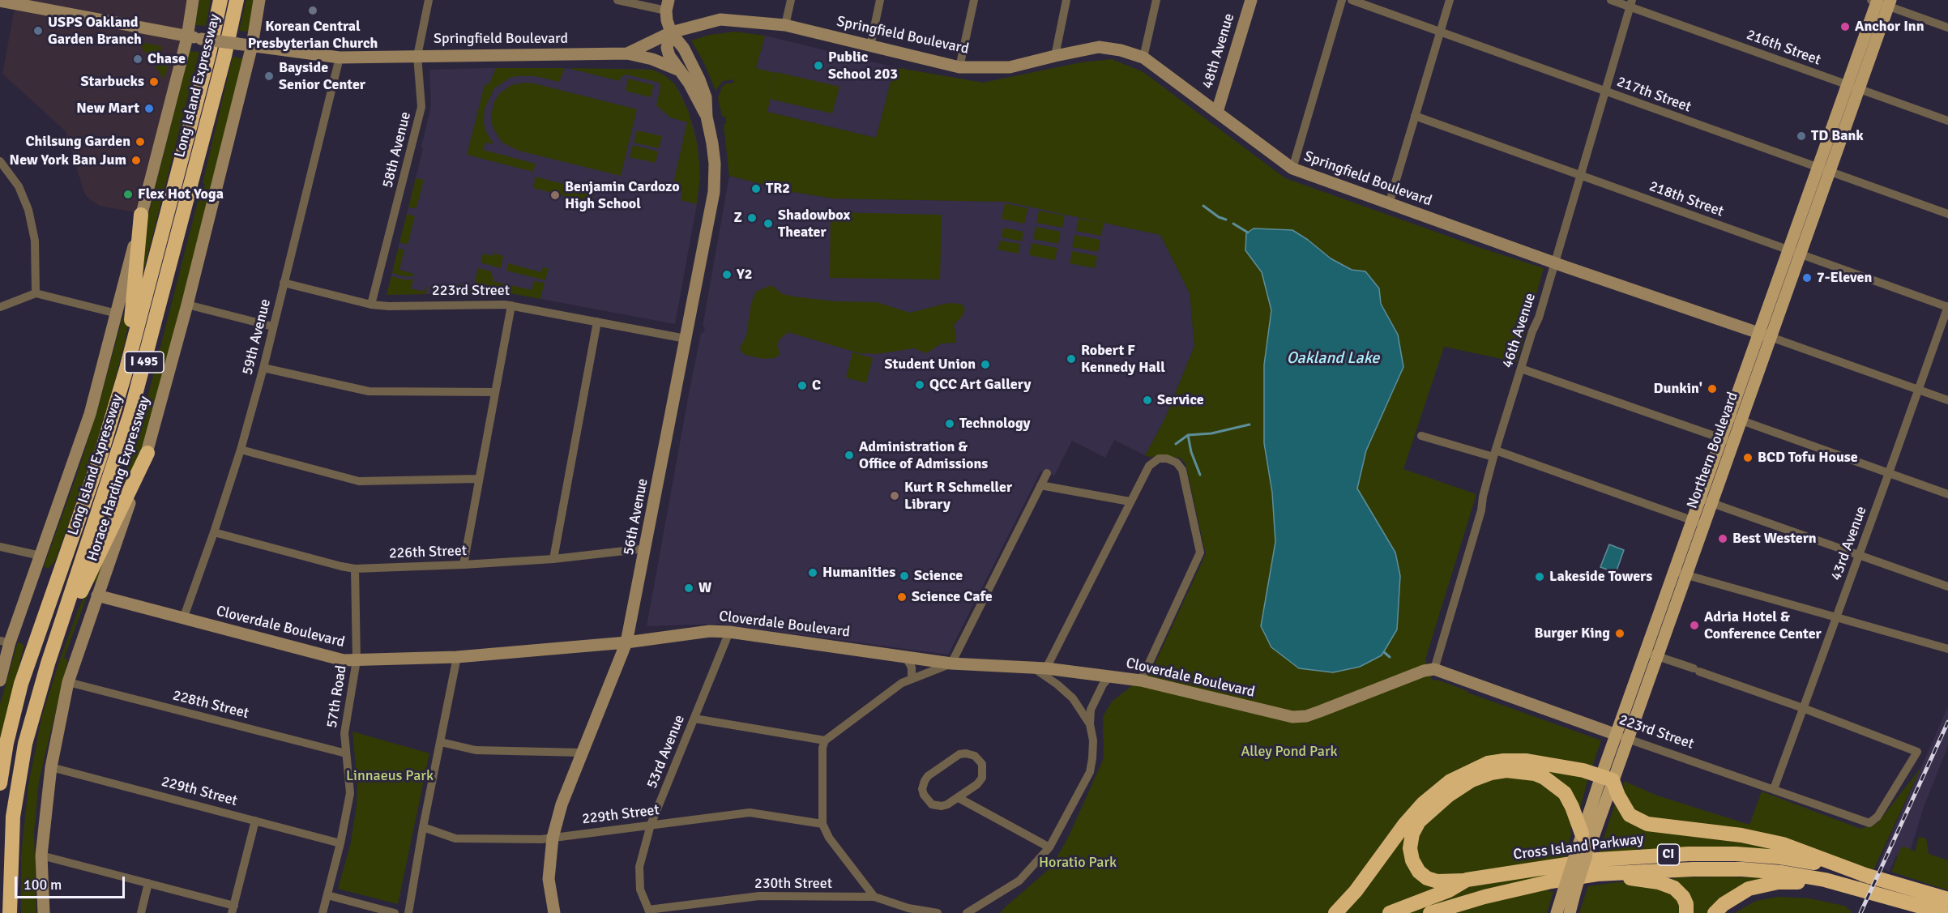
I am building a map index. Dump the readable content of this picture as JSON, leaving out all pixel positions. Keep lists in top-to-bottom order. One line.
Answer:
{"streets":{"highway":["Long Island Expressway","I 495","Cross Island Parkway","CI"],"main road":["Springfield Boulevard","48th Avenue","223rd Street","Northern Boulevard","Horace Harding Expressway","56th Avenue","Cloverdale Boulevard"],"street":["216th Street","217th Street","58th Avenue","218th Street","46th Avenue","59th Avenue","43rd Avenue","226th Street","57th Road","228th Street","53rd Avenue","229th Street","230th Street"]},"crossings":[["Springfield Boulevard","48th Avenue"],["Springfield Boulevard","58th Avenue"],["Springfield Boulevard","46th Avenue"],["Springfield Boulevard","59th Avenue"],["Springfield Boulevard","Northern Boulevard"],["Springfield Boulevard","Horace Harding Expressway"],["Springfield Boulevard","56th Avenue"],["216th Street","46th Avenue"],["216th Street","Northern Boulevard"],["217th Street","46th Avenue"],["217th Street","Northern Boulevard"],["58th Avenue","223rd Street"],["218th Street","46th Avenue"],["218th Street","Northern Boulevard"],["218th Street","43rd Avenue"],["223rd Street","46th Avenue"],["223rd Street","59th Avenue"],["223rd Street","Northern Boulevard"],["223rd Street","56th Avenue"],["223rd Street","43rd Avenue"],["223rd Street","Cloverdale Boulevard"],["46th Avenue","Cloverdale Boulevard"],["59th Avenue","226th Street"],["59th Avenue","Cloverdale Boulevard"],["Horace Harding Expressway","Cloverdale Boulevard"],["Horace Harding Expressway","228th Street"],["Horace Harding Expressway","229th Street"],["56th Avenue","226th Street"],["56th Avenue","Cloverdale Boulevard"],["56th Avenue","229th Street"],["226th Street","57th Road"],["Cloverdale Boulevard","57th Road"],["Cloverdale Boulevard","53rd Avenue"],["57th Road","228th Street"],["57th Road","229th Street"],["53rd Avenue","229th Street"],["53rd Avenue","230th Street"]],"water":["Oakland Lake"],"parks":["Alley Pond Park","Linnaeus Park","Horatio Park"],"places":["Korean Central Presbyterian Church","Anchor Inn","USPS Oakland Garden Branch","Chase","Public School 203","Bayside Senior Center","Starbucks","New Mart","TD Bank","Chilsung Garden","New York Ban Jum","TR2","Flex Hot Yoga","Benjamin Cardozo High School","Z","Shadowbox Theater","Y2","7-Eleven","Robert F Kennedy Hall","Student Union","QCC Art Gallery","C","Dunkin'","Service","Technology","Administration & Office of Admissions","BCD Tofu House","Kurt R Schmeller Library","Best Western","Humanities","Science","Lakeside Towers","W","Science Cafe","Adria Hotel & Conference Center","Burger King"],"scale_bar":"100 m"}
